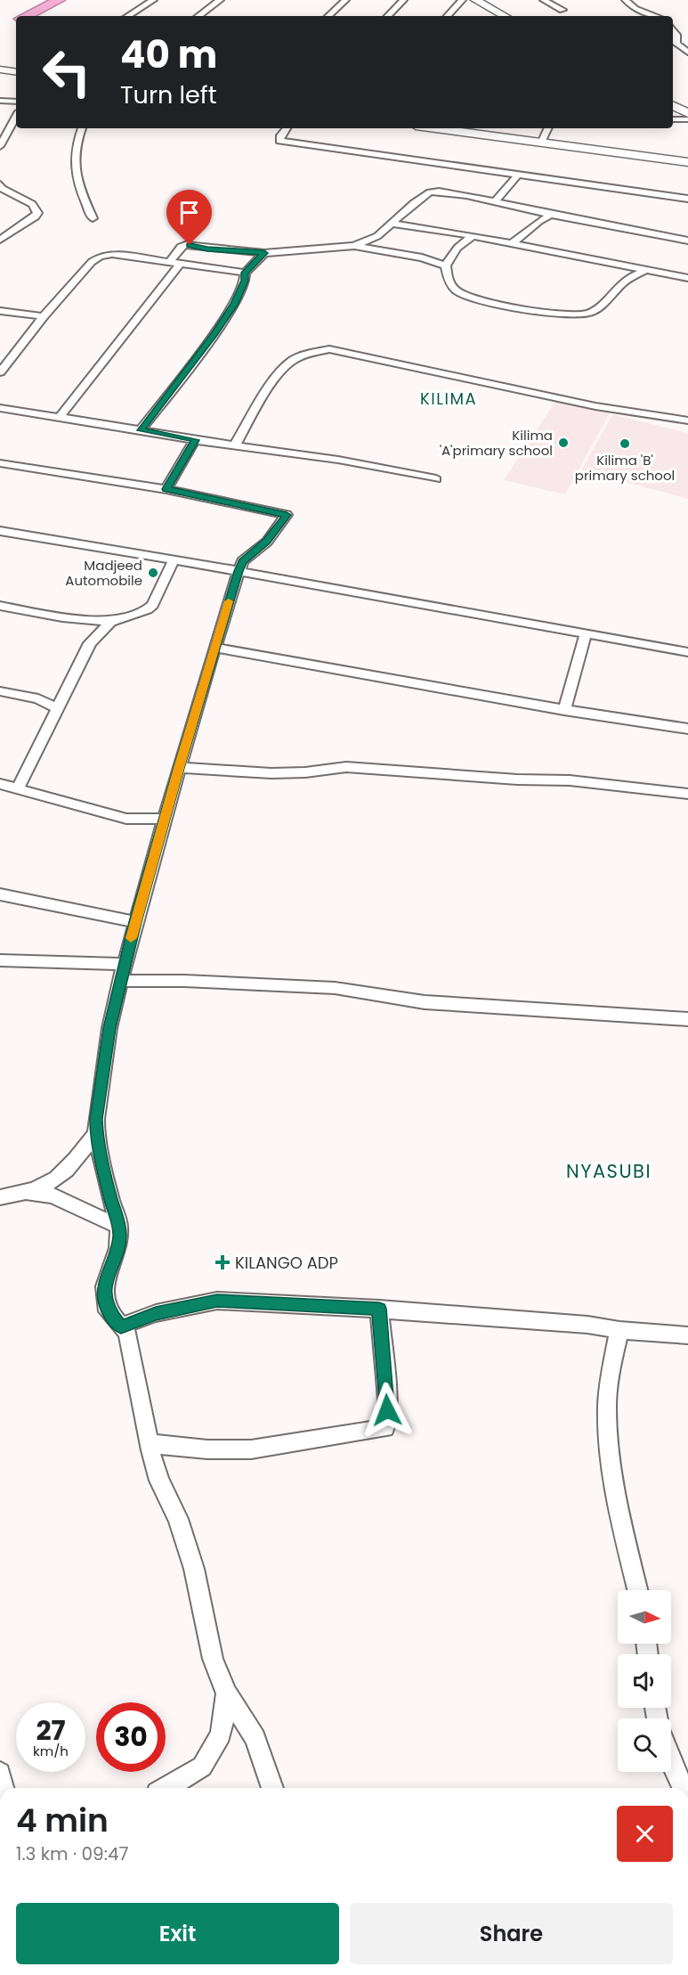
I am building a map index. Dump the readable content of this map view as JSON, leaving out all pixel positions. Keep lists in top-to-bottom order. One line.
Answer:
{"districts":["KILIMA","NYASUBI"],"places":{"other":["Kilima 'A'primary school","Kilima 'B' primary school","Madjeed Automobile"],"health":["KILANGO ADP"]},"north":"right","page":{"turn":["40 m","Turn left"],"speed":"27 km/h","limit":"30","heading":["4 min","1.3 km · 09:47"],"buttons":["Exit","Share"]}}
